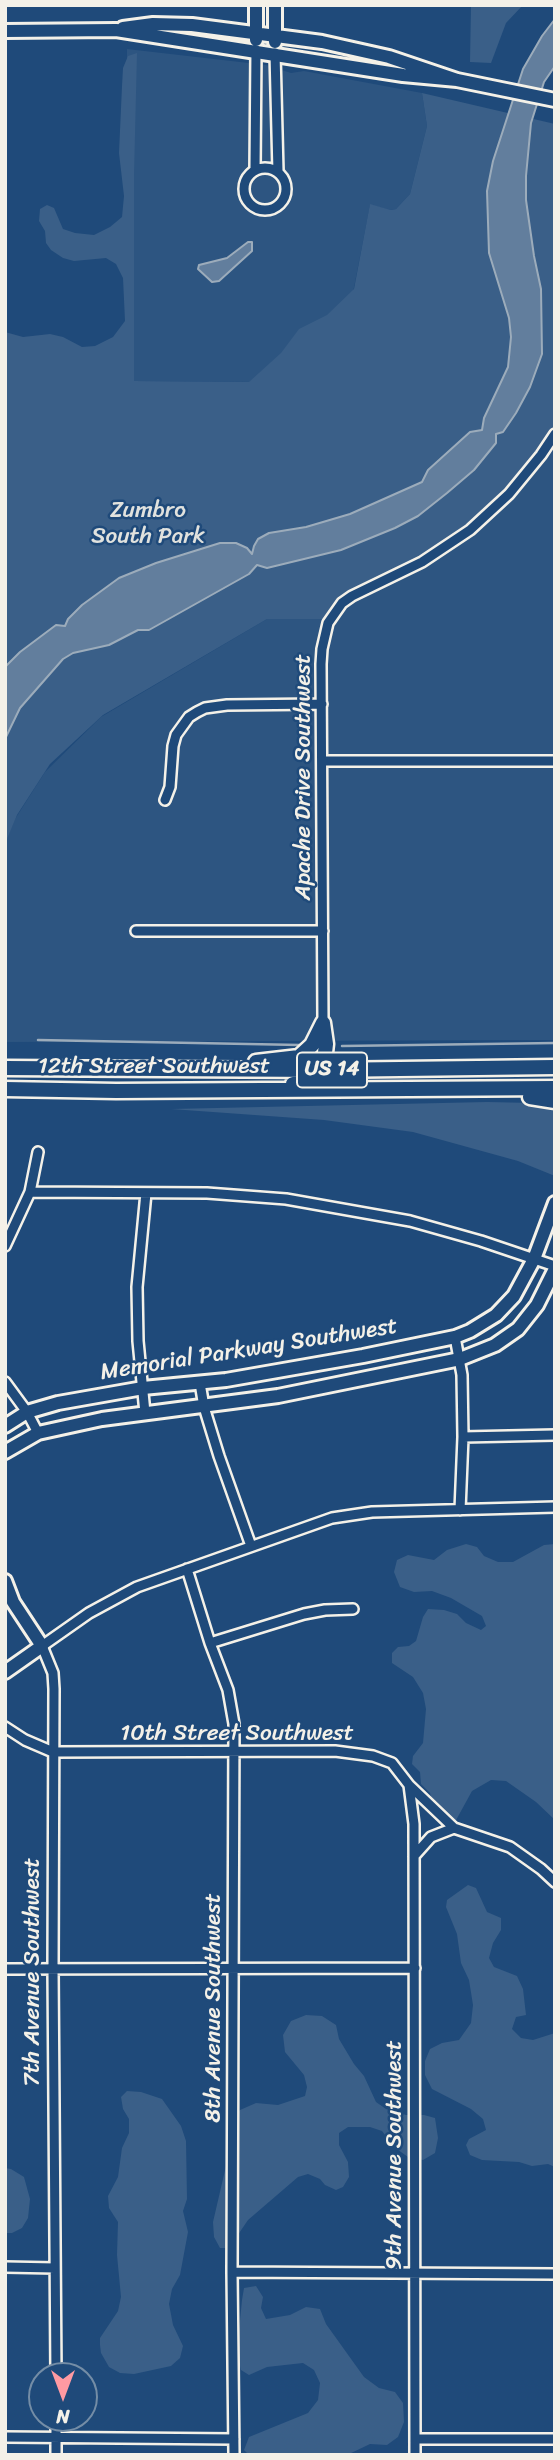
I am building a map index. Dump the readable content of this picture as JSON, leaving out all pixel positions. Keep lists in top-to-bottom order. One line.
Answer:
{"streets":{"main road":["12th Street Southwest","US 14"],"street":["Apache Drive Southwest","Memorial Parkway Southwest","10th Street Southwest","7th Avenue Southwest","8th Avenue Southwest","9th Avenue Southwest"]},"crossings":[["10th Street Southwest","7th Avenue Southwest"],["10th Street Southwest","8th Avenue Southwest"],["10th Street Southwest","9th Avenue Southwest"]],"parks":["Zumbro South Park"],"north":"bottom"}
